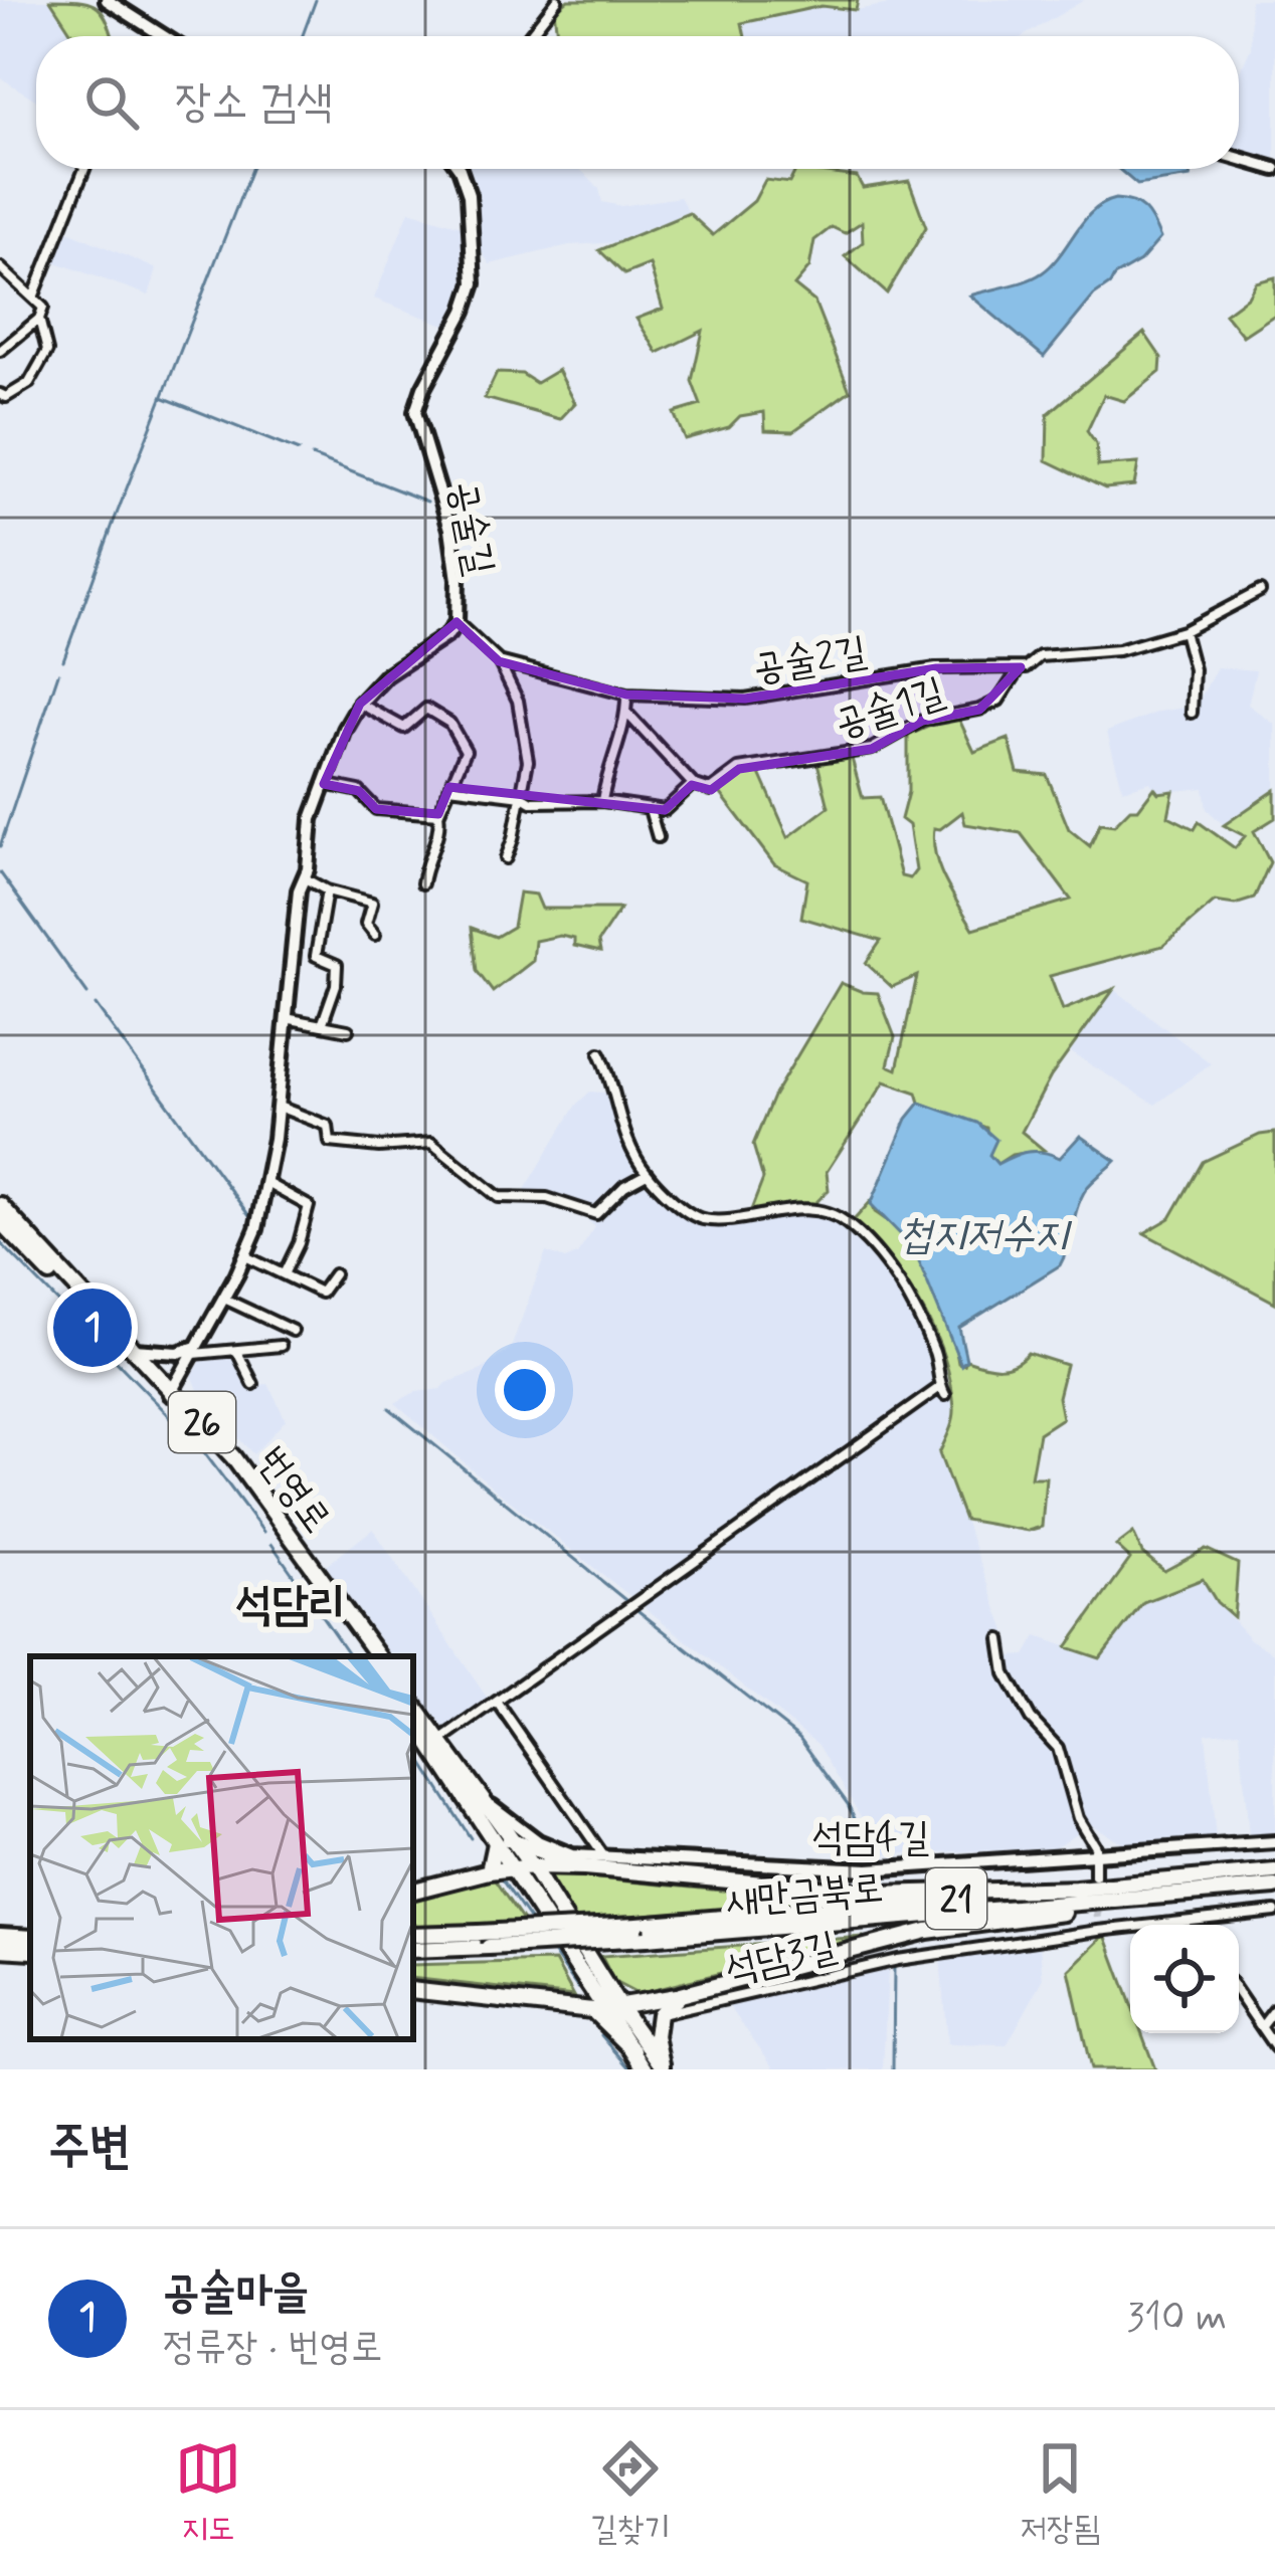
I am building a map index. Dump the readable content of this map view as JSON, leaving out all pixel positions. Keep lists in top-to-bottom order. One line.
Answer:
{"streets":{"main road":["26","번영로","새만금북로","21"],"street":["공술길","공술2길","공술1길","석담4길","석담3길"]},"crossings":[["공술길","공술2길"],["공술길","번영로"],["공술2길","공술1길"],["새만금북로","21"],["21","석담3길"]],"districts":["석담리"],"water":["첩지저수지"],"page":{"search":"장소 검색","pins":"1","heading":"주변","list":[{"mark":"1","name":"공술마을","note":"정류장 · 번영로","value":"310 m"}],"nav":["지도","길찾기","저장됨"]}}
